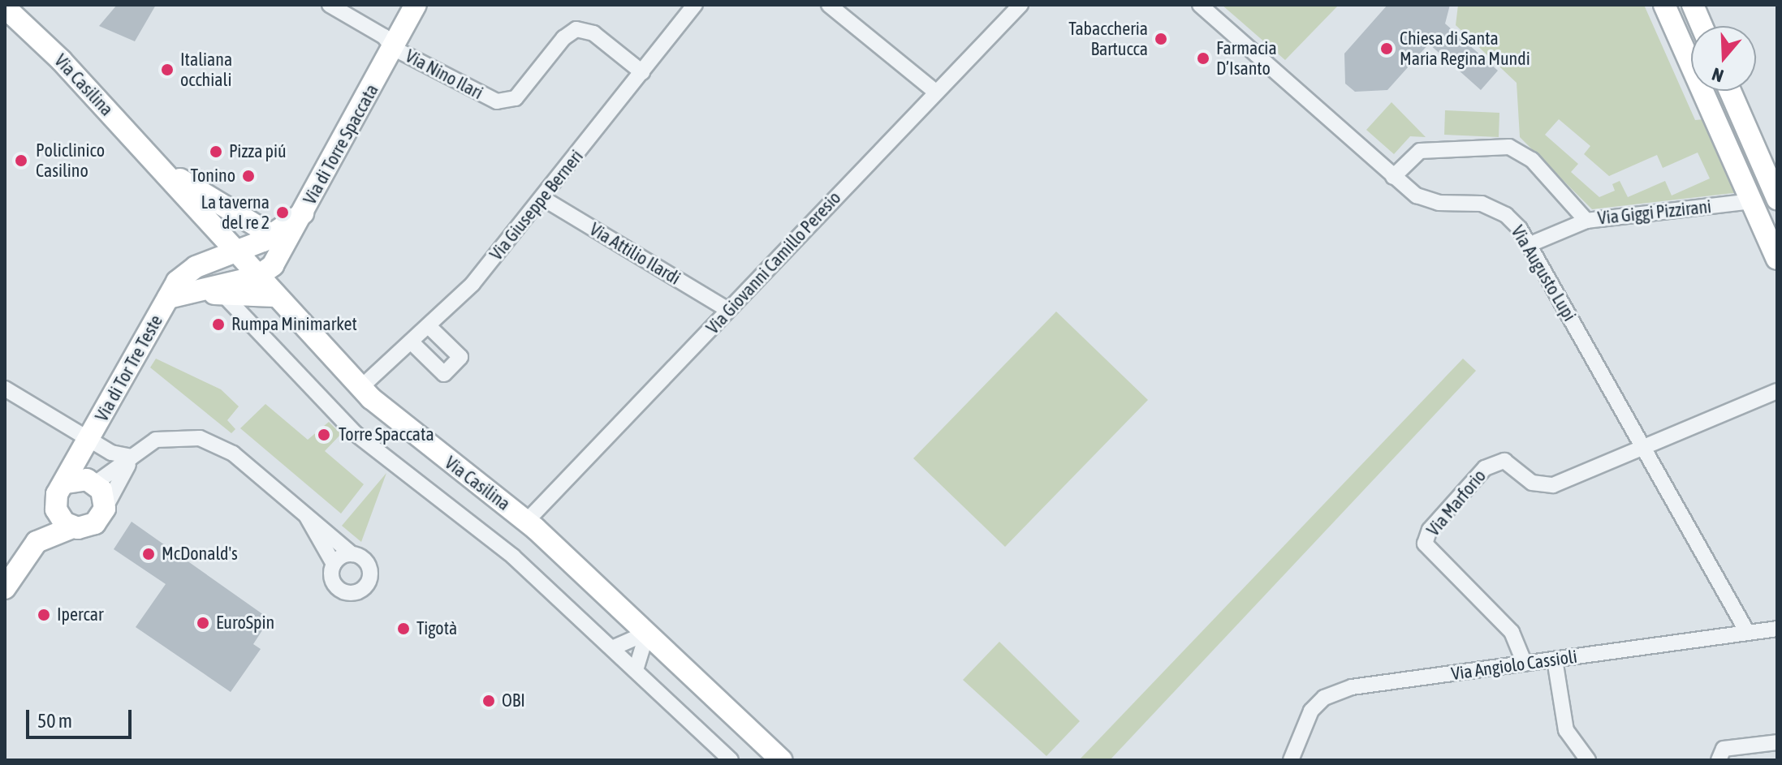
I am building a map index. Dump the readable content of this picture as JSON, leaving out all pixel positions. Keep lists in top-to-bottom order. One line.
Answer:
{"streets":{"street":["Via Nino Ilari","Via Casilina","Via di Torre Spaccata","Via Giuseppe Berneri","Via Giggi Pizzirani","Via Attilio Ilardi","Via Giovanni Camillo Peresio","Via Augusto Lupi","Via di Tor Tre Teste","Via Marforio","Via Angiolo Cassioli"]},"crossings":[["Via Nino Ilari","Via di Torre Spaccata"],["Via Nino Ilari","Via Giuseppe Berneri"],["Via Casilina","Via di Torre Spaccata"],["Via Casilina","Via Giuseppe Berneri"],["Via Casilina","Via Giovanni Camillo Peresio"],["Via Casilina","Via di Tor Tre Teste"],["Via di Torre Spaccata","Via di Tor Tre Teste"],["Via Giuseppe Berneri","Via Attilio Ilardi"],["Via Giggi Pizzirani","Via Augusto Lupi"],["Via Attilio Ilardi","Via Giovanni Camillo Peresio"],["Via Augusto Lupi","Via Marforio"],["Via Augusto Lupi","Via Angiolo Cassioli"],["Via Marforio","Via Angiolo Cassioli"]],"places":["Tabaccheria Bartucca","Chiesa di Santa Maria Regina Mundi","Farmacia D’Isanto","Italiana occhiali","Pizza piú","Policlinico Casilino","Tonino","La taverna del re 2","Rumpa Minimarket","Torre Spaccata","McDonald's","Ipercar","EuroSpin","Tigotà","OBI"],"scale_bar":"50 m","north":"bottom"}
